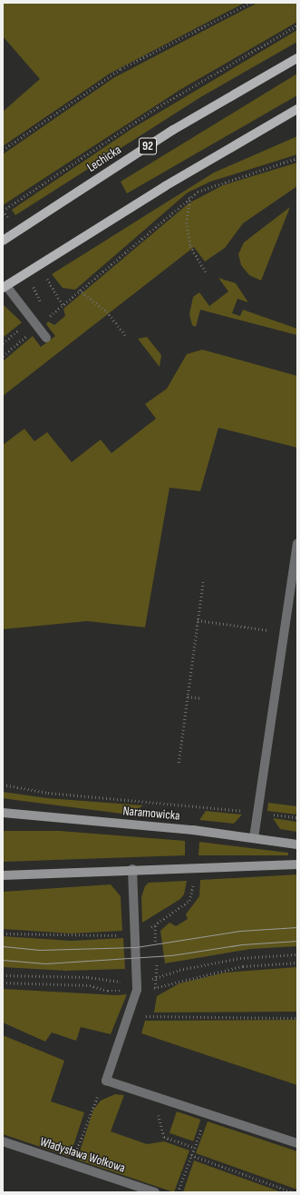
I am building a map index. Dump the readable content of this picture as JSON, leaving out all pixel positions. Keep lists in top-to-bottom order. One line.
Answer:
{"streets":{"main road":["92","Lechicka"],"street":["Naramowicka","Władysława Wołkowa"]}}
